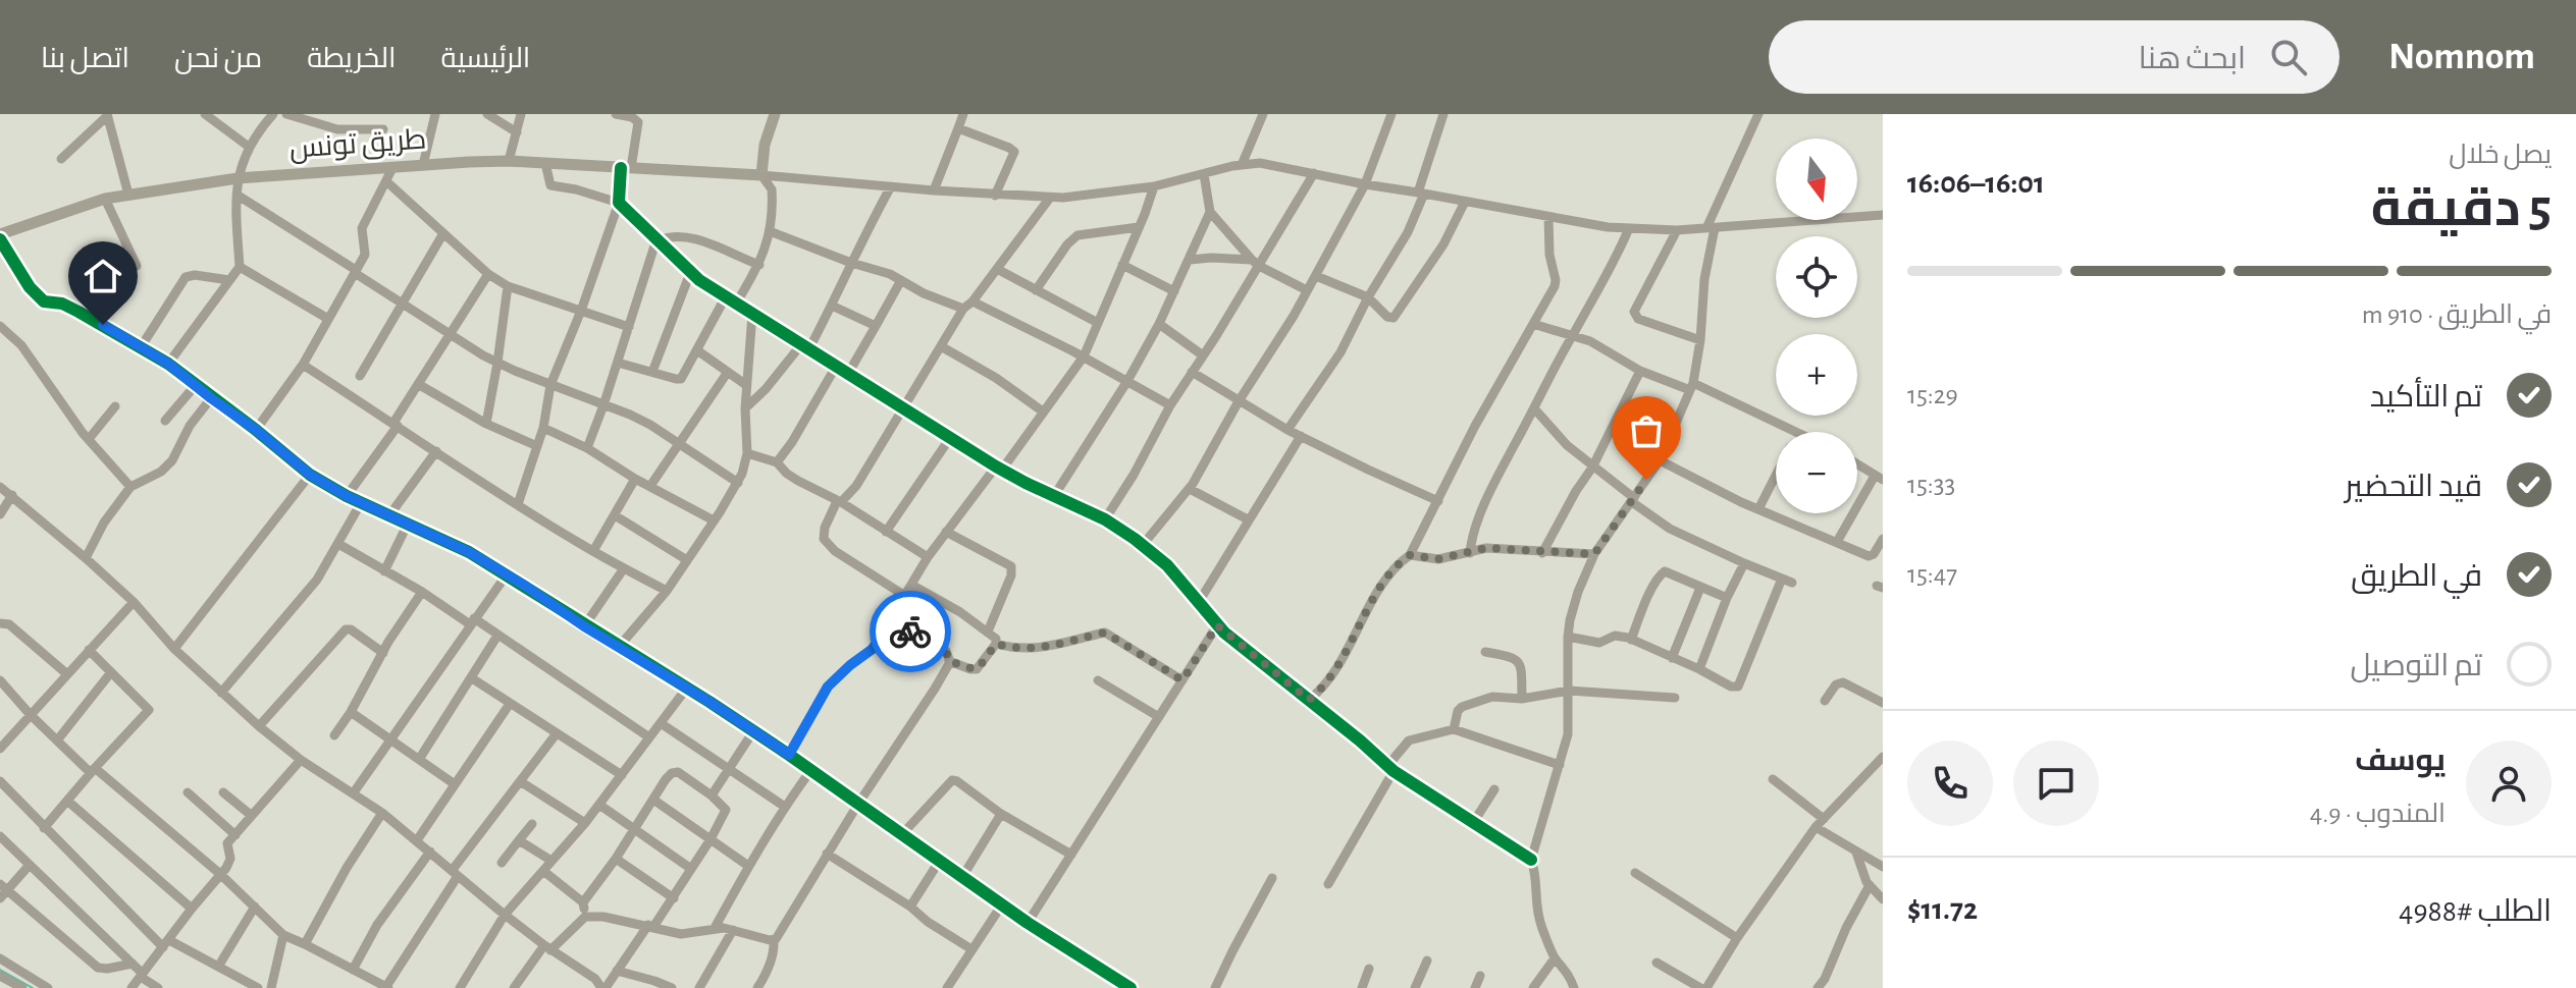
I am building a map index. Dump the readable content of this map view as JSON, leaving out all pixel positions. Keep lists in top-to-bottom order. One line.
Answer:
{"streets":{"main road":["طريق تونس"]},"north":"bottom","page":{"header":"Nomnom","search":"ابحث هنا","nav":["الرئيسية","الخريطة","من نحن","اتصل بنا"],"heading":["5 دقيقة","يصل خلال","16:01–16:06"],"panel":["يوسف","المندوب · 4.9","الطلب #4988","$11.72"],"map_buttons":["+","−"],"bar":"في الطريق · 910 m","list":[["تم التأكيد","15:29"],["قيد التحضير","15:33"],["في الطريق","15:47"],"تم التوصيل"]}}
